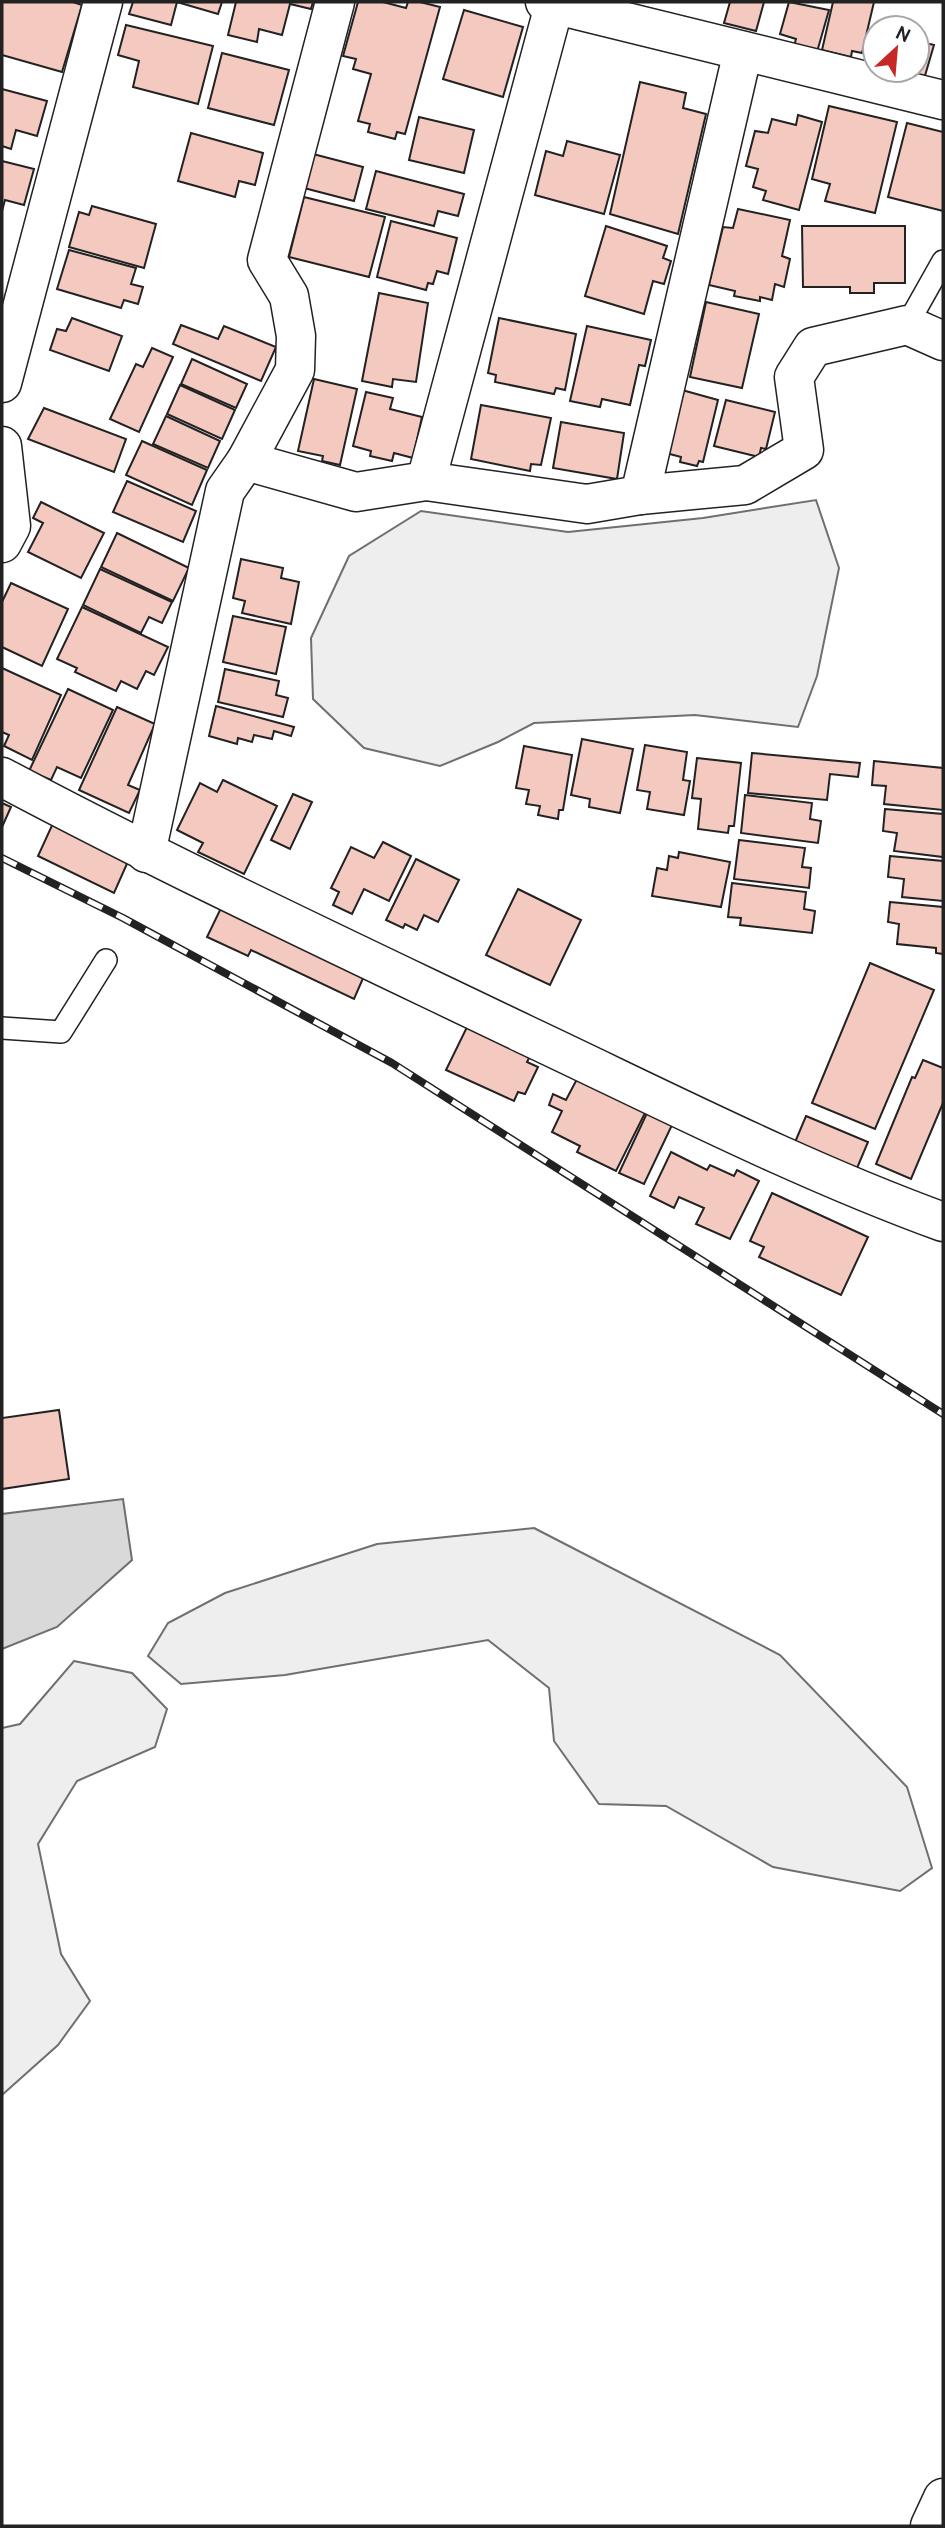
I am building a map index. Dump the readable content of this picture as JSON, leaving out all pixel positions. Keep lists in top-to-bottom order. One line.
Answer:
{"north":"top right"}
